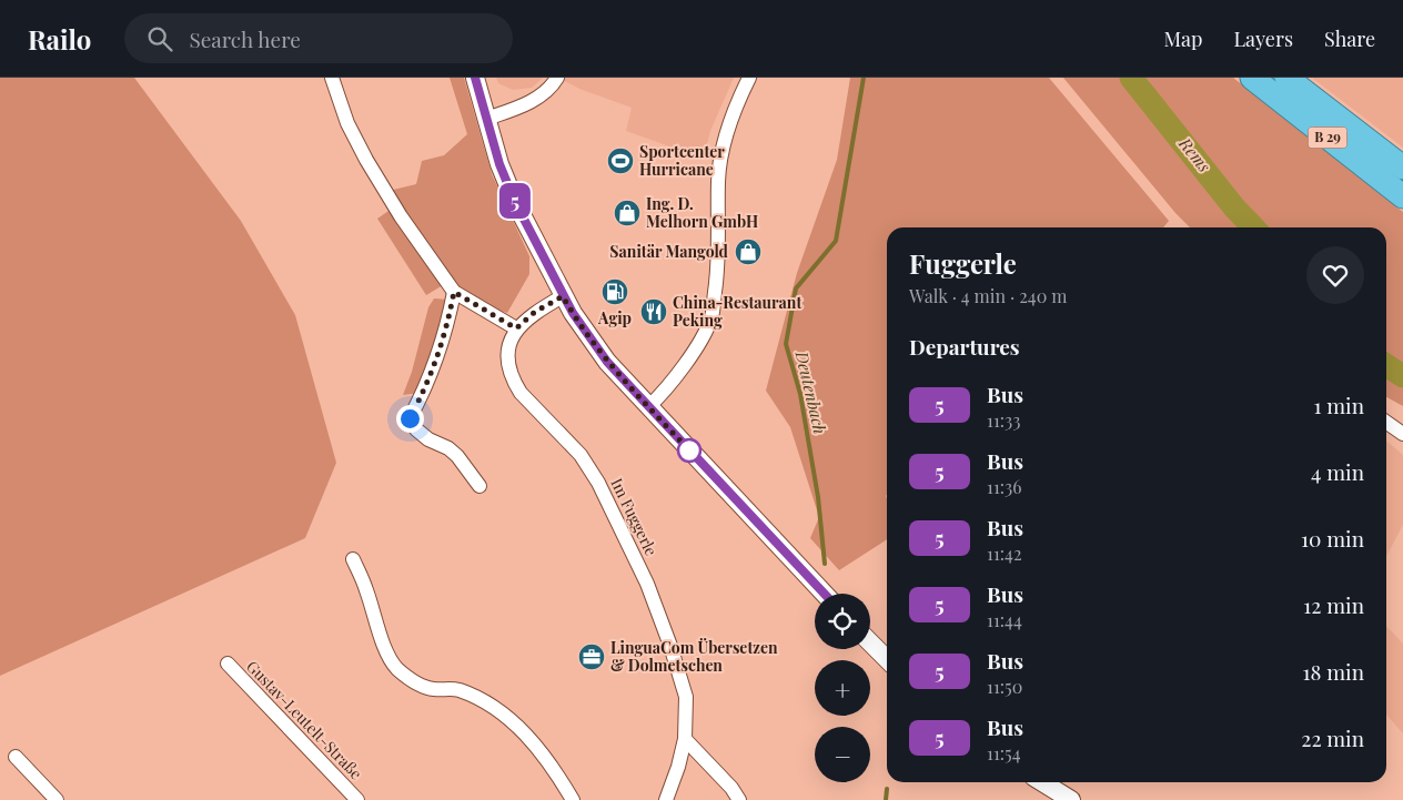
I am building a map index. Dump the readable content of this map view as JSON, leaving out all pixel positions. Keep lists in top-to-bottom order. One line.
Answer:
{"streets":{"highway":["B 29"],"street":["Im Fuggerle","Gustav-Leutelt-Straße"]},"water":["Rems","Deutenbach"],"places":{"sports":["Sportcenter Hurricane"],"shop":["Ing. D. Melhorn GmbH","Sanitär Mangold"],"fuel station":["Agip"],"restaurant":["China-Restaurant Peking"],"office":["LinguaCom Übersetzen & Dolmetschen"]},"lines":["bus line 5"],"page":{"header":"Railo","search":"Search here","nav":["Map","Layers","Share"],"on_map":"5","heading":[["Fuggerle","Walk · 4 min · 240 m"],"Departures"],"list":[{"mark":"5","name":"Bus","note":"11:33","value":"1 min"},{"mark":"5","name":"Bus","note":"11:36","value":"4 min"},{"mark":"5","name":"Bus","note":"11:42","value":"10 min"},{"mark":"5","name":"Bus","note":"11:44","value":"12 min"},{"mark":"5","name":"Bus","note":"11:50","value":"18 min"},{"mark":"5","name":"Bus","note":"11:54","value":"22 min"}],"map_buttons":["+","−"]}}
